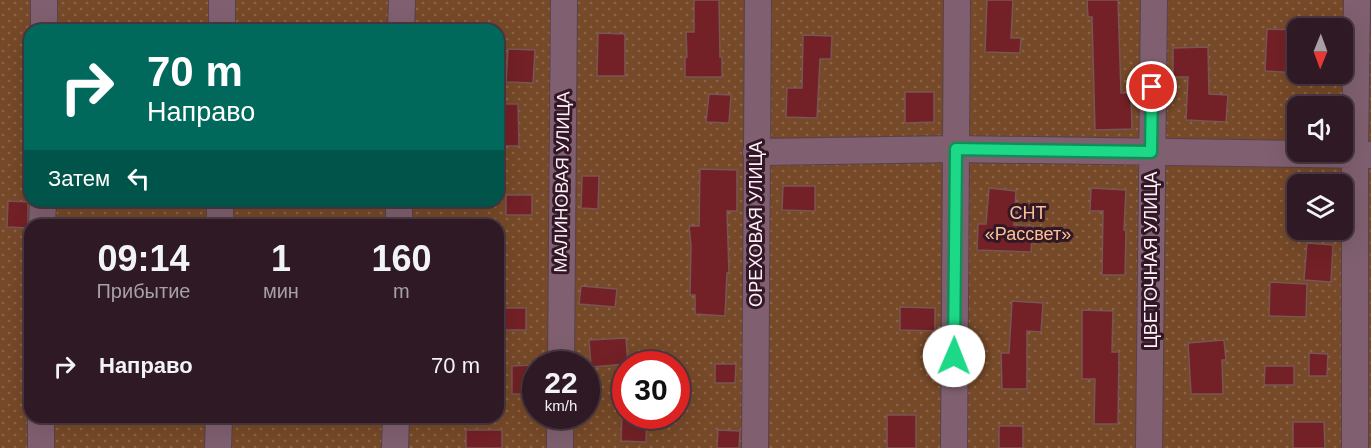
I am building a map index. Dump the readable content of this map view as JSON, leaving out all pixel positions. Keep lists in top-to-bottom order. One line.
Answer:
{"streets":{"street":["МАЛИНОВАЯ УЛИЦА","ОРЕХОВАЯ УЛИЦА","ЦВЕТОЧНАЯ УЛИЦА"]},"parks":["СНТ «Рассвет»"],"north":"bottom","page":{"turn":["70 m","Направо"],"then":"Затем","eta":["09:14","Прибытие","1","мин","160","m"],"list":[{"name":"Направо","value":"70 m"}],"speed":"22 km/h","limit":"30"}}
